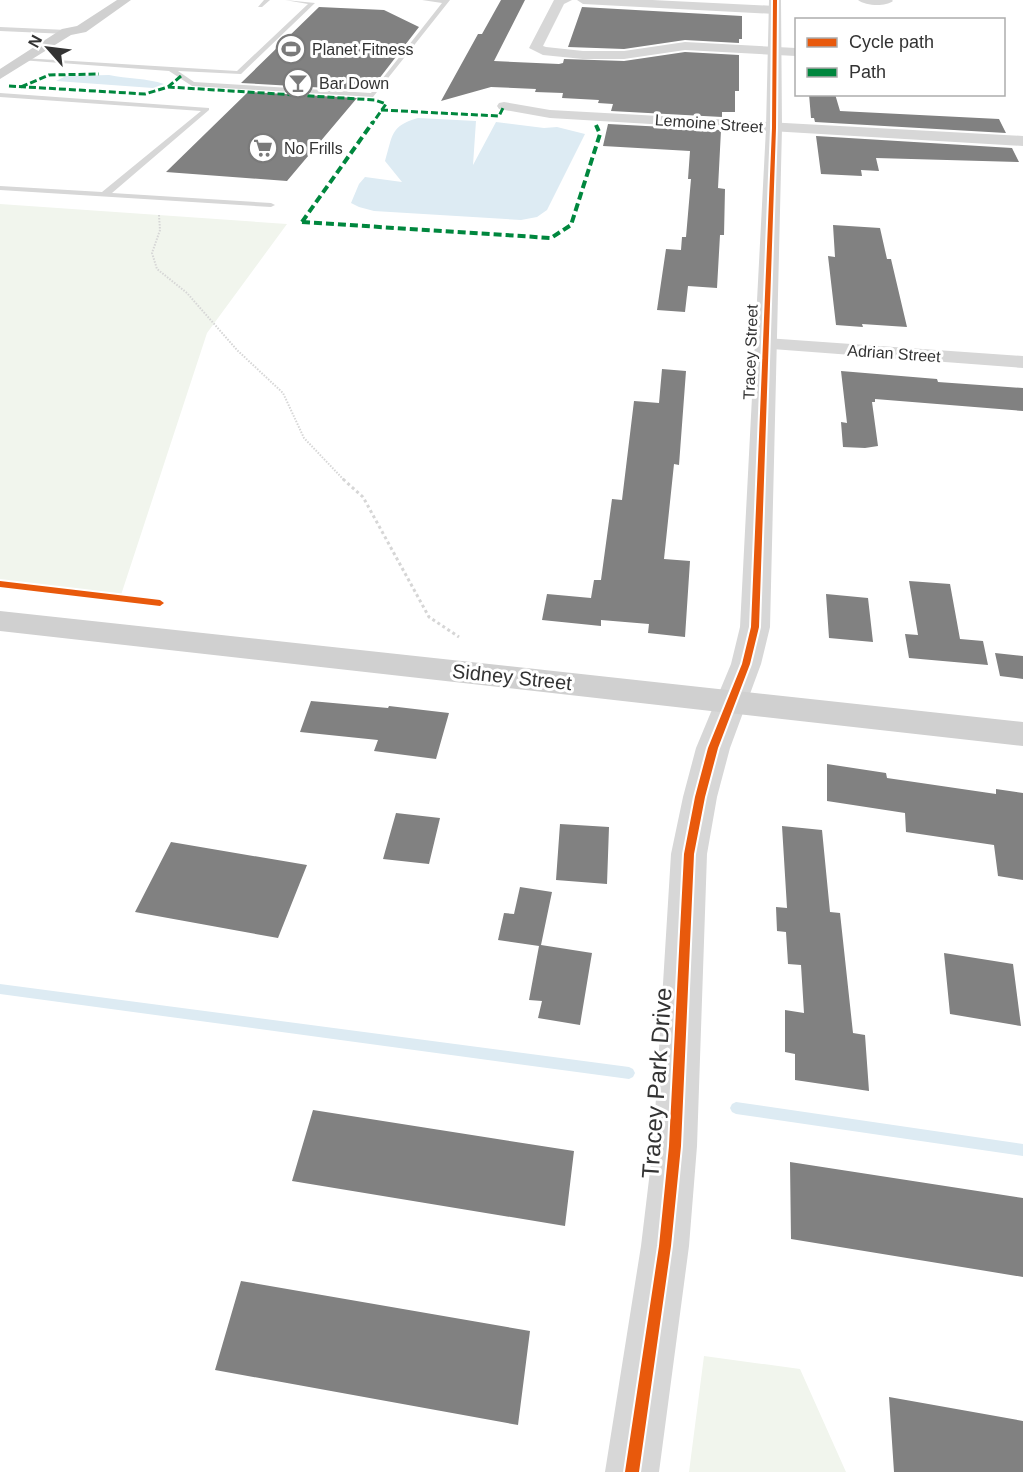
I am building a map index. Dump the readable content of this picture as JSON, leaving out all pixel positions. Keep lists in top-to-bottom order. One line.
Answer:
{"streets":{"main road":["Sidney Street"],"street":["Lemoine Street","Tracey Street","Adrian Street","Tracey Park Drive"]},"crossings":[["Lemoine Street","Tracey Street"],["Tracey Street","Adrian Street"],["Tracey Street","Sidney Street"],["Tracey Street","Tracey Park Drive"],["Sidney Street","Tracey Park Drive"]],"places":{"sports":["Planet Fitness"],"bar":["Bar Down"],"supermarket":["No Frills"]},"legend":["Cycle path","Path"],"north":"top left"}
